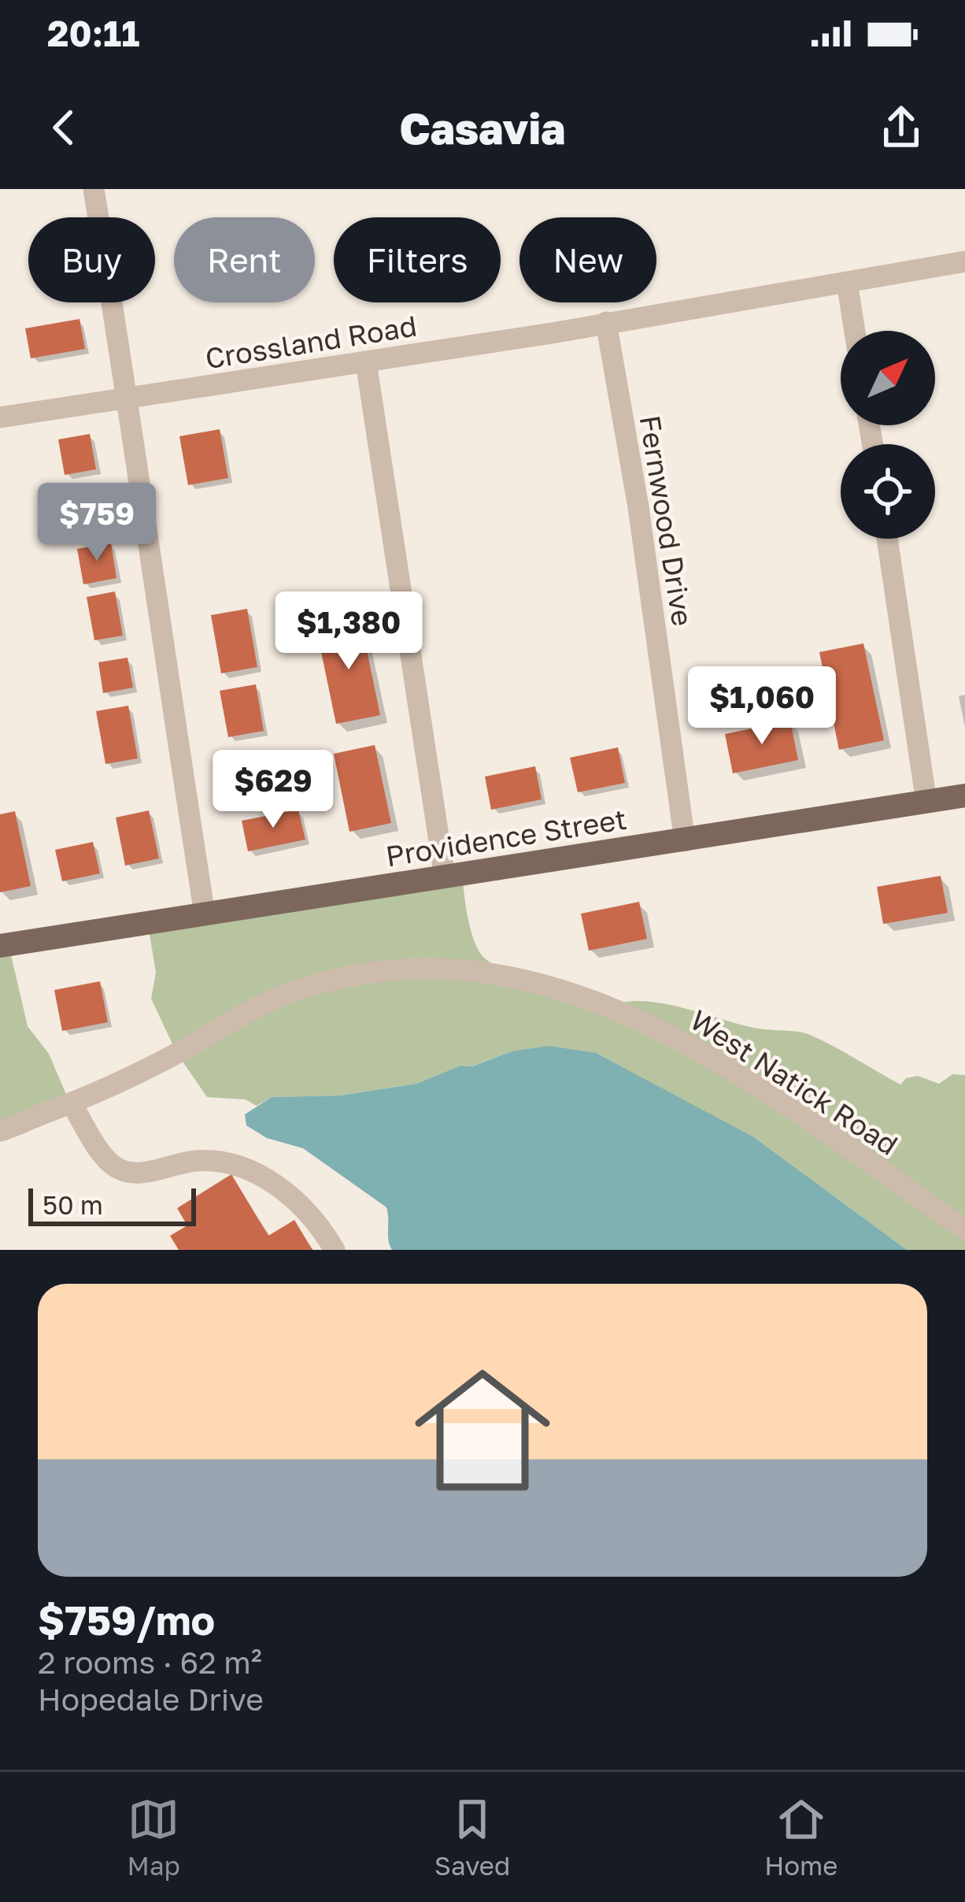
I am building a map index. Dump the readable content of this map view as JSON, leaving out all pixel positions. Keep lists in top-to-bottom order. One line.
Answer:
{"streets":{"main road":["Providence Street"],"street":["Crossland Road","Fernwood Drive","West Natick Road"]},"crossings":[["Crossland Road","Fernwood Drive"],["Fernwood Drive","Providence Street"]],"scale_bar":"50 m","north":"top right","page":{"status":"20:11","header":"Casavia","chip":["Buy","Rent","Filters","New"],"price":["$759","$1,380","$1,060","$629"],"scale":"50 m","list":[{"name":"$759/mo","note":"2 rooms · 62 m² · Hopedale Drive"}],"tabs":["Map","Saved","Home"]}}
